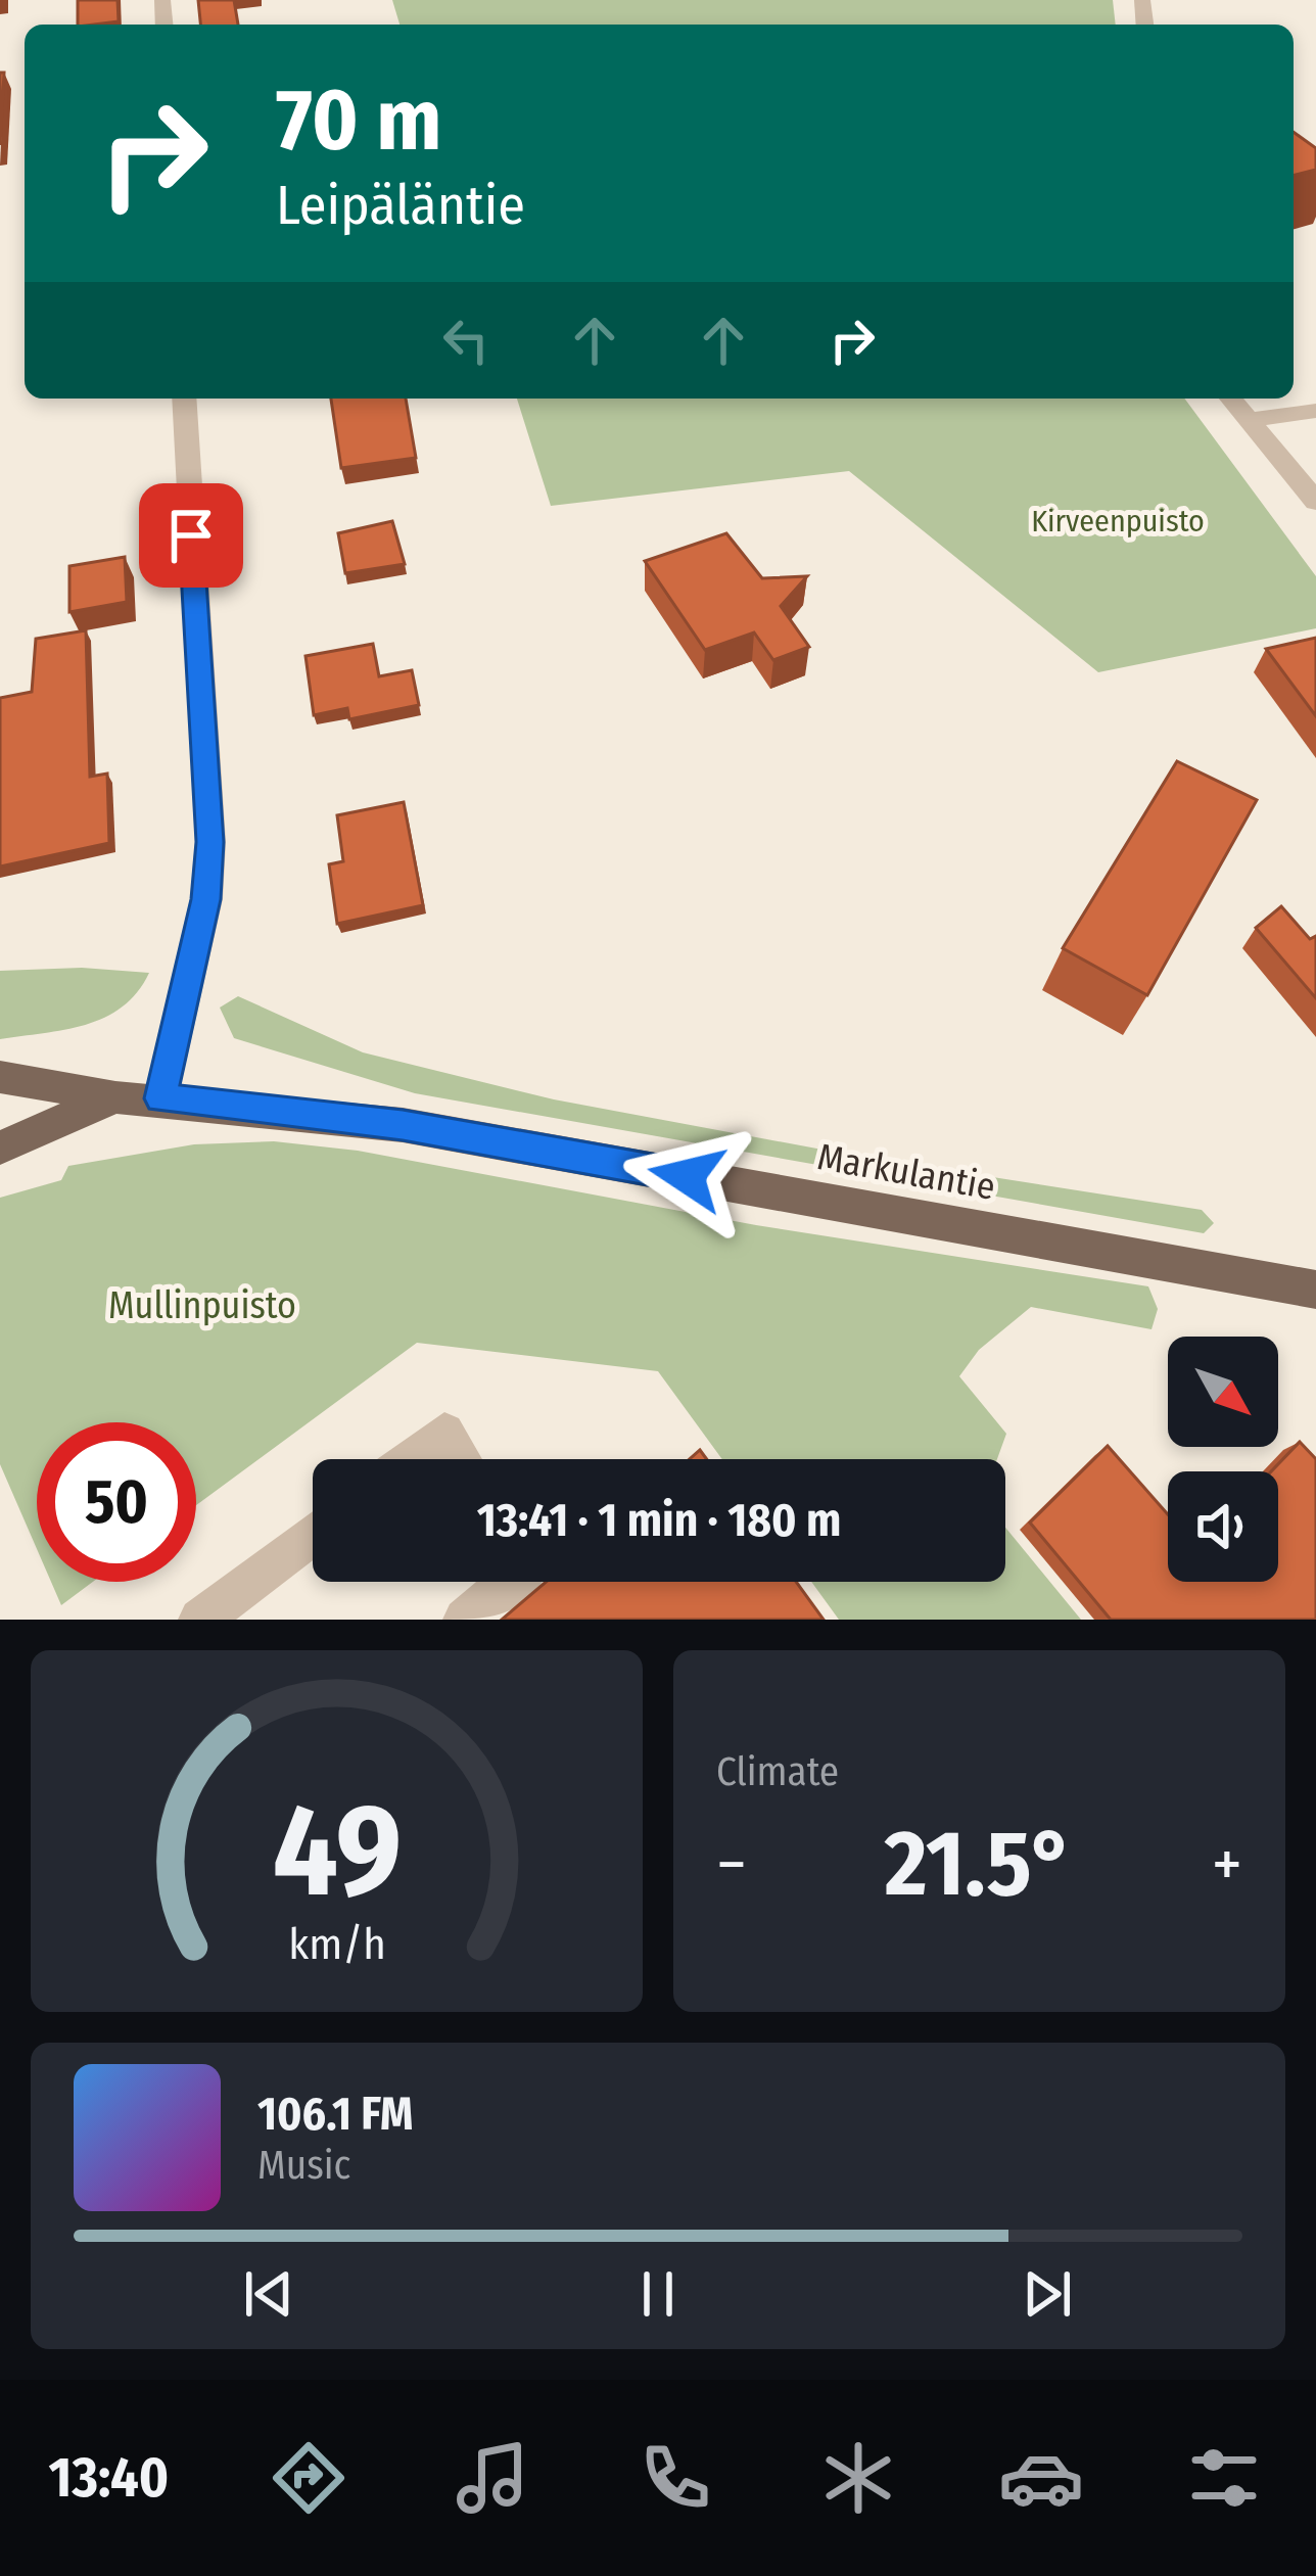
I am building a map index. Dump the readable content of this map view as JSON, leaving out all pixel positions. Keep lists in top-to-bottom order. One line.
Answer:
{"streets":{"main road":["Markulantie"]},"parks":["Kirveenpuisto","Mullinpuisto"],"north":"bottom right","page":{"turn":["70 m","Leipäläntie"],"limit":"50","trip":"13:41 · 1 min · 180 m","tile":"Climate","heat":["−","21.5°","+"],"song":["106.1 FM","Music"],"tabs":"13:40","gauge":["49","km/h"]}}
